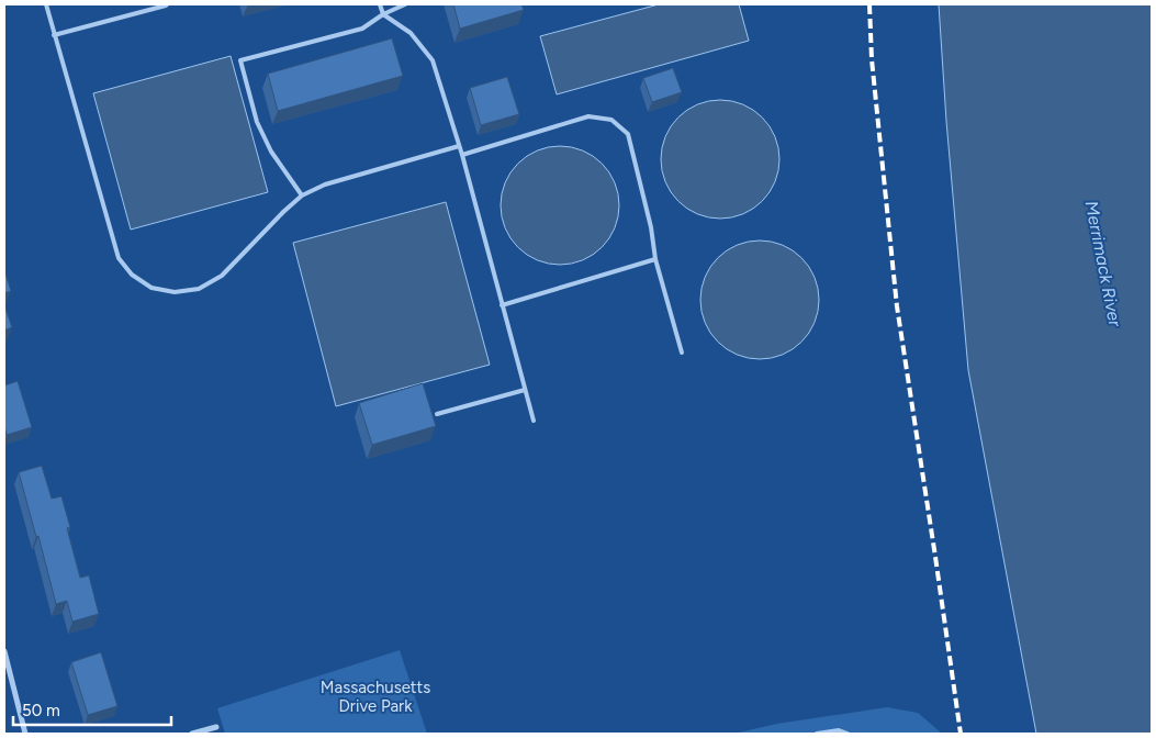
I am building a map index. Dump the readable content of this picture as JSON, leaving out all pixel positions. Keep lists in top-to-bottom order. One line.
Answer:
{"water":["Merrimack River"],"parks":["Massachusetts Drive Park"],"scale_bar":"50 m"}
